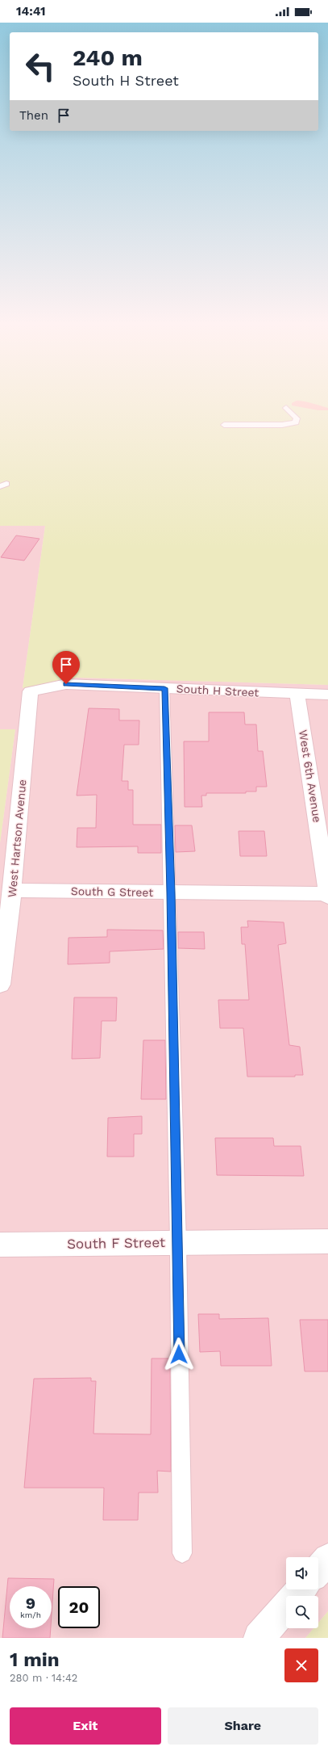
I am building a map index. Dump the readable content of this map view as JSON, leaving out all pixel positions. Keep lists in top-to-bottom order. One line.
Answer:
{"streets":{"street":["South H Street","West 6th Avenue","West Hartson Avenue","South G Street","South F Street"]},"crossings":[["South H Street","West 6th Avenue"],["South H Street","West Hartson Avenue"],["West 6th Avenue","South G Street"],["West Hartson Avenue","South G Street"]],"page":{"status":"14:41","turn":["240 m","South H Street"],"then":"Then","speed":"9 km/h","limit":"20","heading":["1 min","280 m · 14:42"],"buttons":["Exit","Share"]}}
